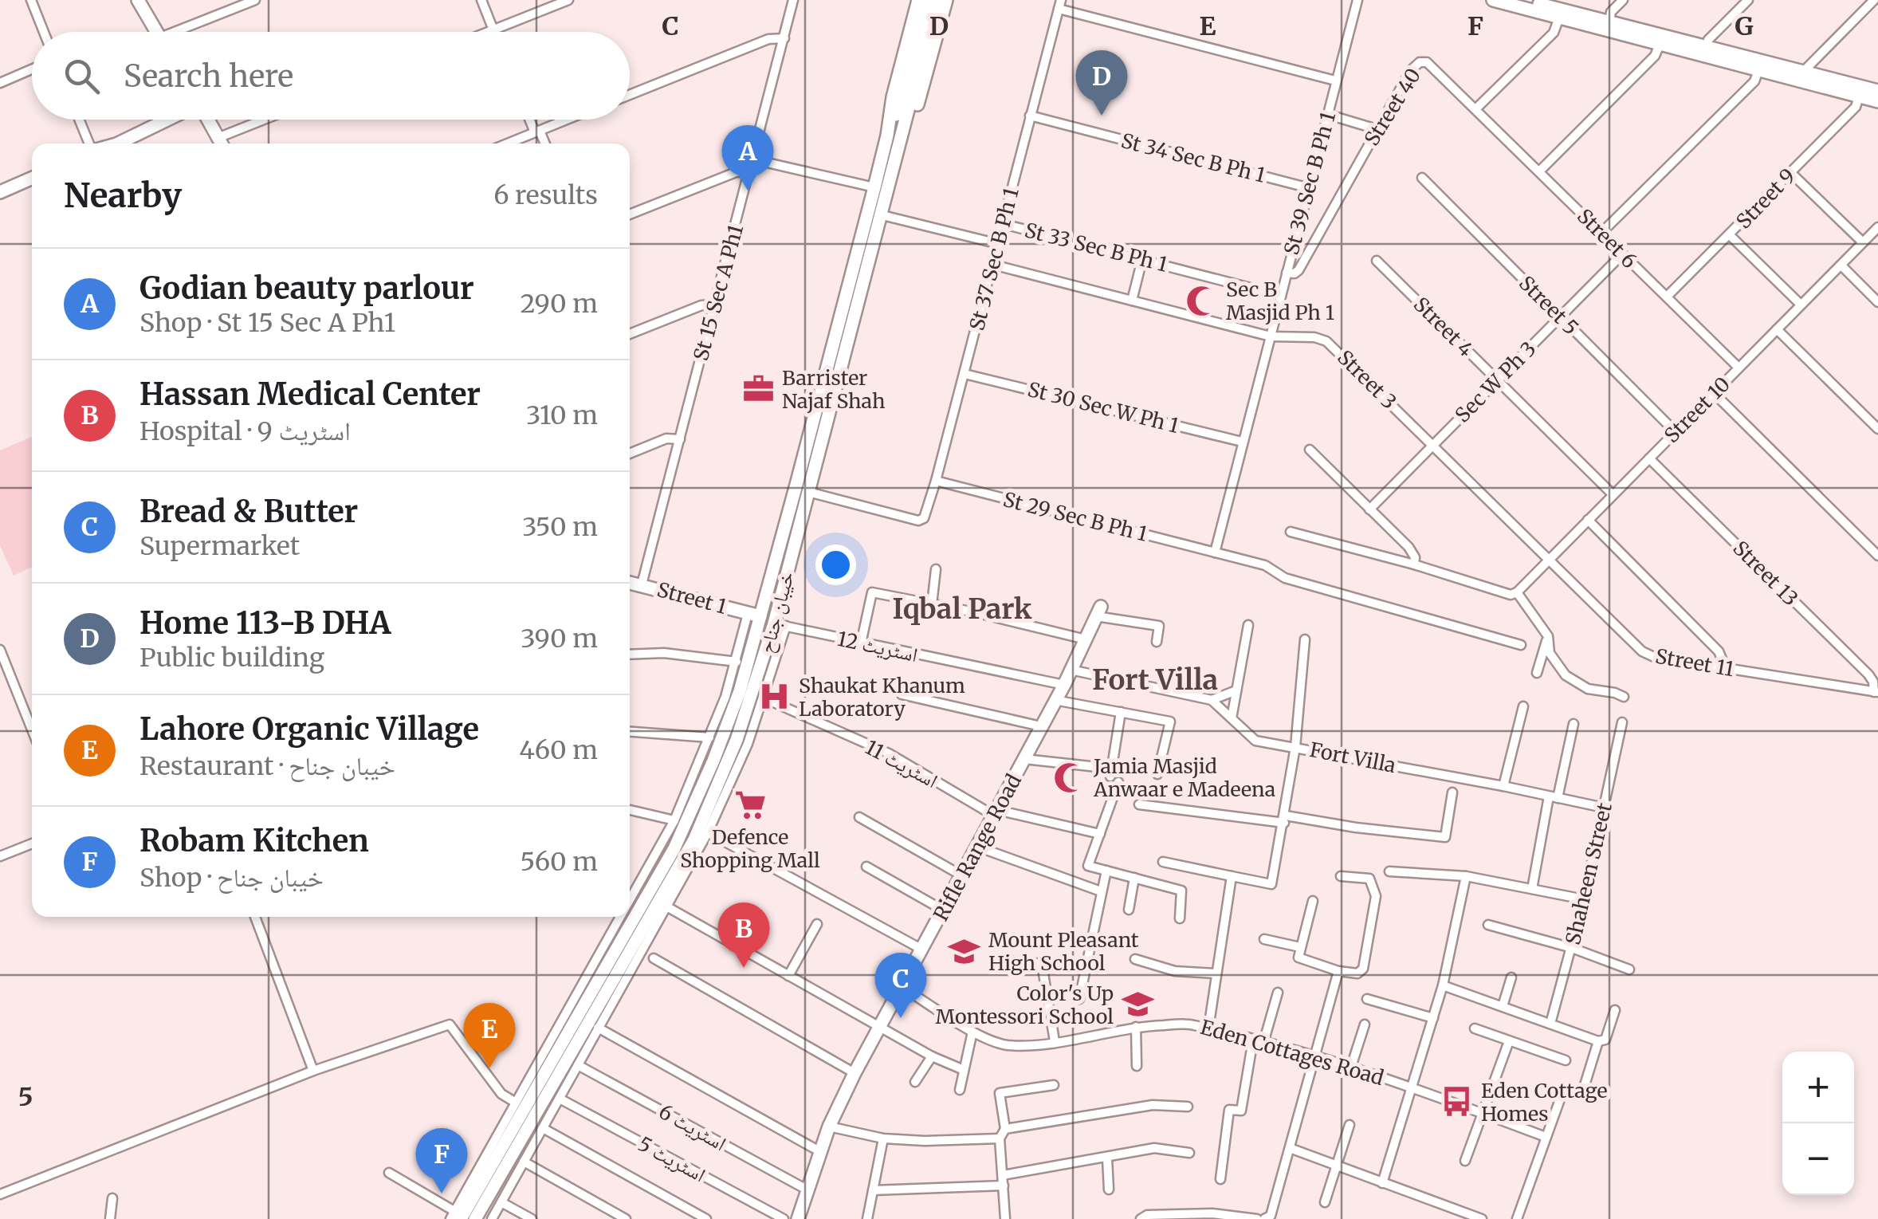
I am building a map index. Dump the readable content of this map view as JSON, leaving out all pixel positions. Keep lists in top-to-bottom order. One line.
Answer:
{"streets":{"main road":["Street 1","خیبان جناح","Rifle Range Road"],"street":["Street 40","St 34 Sec B Ph 1","St 39 Sec B Ph 1","Street 9","Street 6","St 33 Sec B Ph 1","St 37 Sec B Ph 1","St 15 Sec A Ph1","Street 5","Street 4","Street 3","Sec W Ph 3","St 30 Sec W Ph 1","Street 10","St 29 Sec B Ph 1","Street 13","اسٹریٹ 12","Street 11","Fort Villa","اسٹریٹ 11","Shaheen Street","Eden Cottages Road","اسٹریٹ 6","اسٹریٹ 5"]},"crossings":[["Street 40","St 39 Sec B Ph 1"],["Street 40","Street 6"],["St 34 Sec B Ph 1","St 39 Sec B Ph 1"],["St 34 Sec B Ph 1","St 37 Sec B Ph 1"],["St 39 Sec B Ph 1","St 33 Sec B Ph 1"],["St 39 Sec B Ph 1","Street 3"],["St 39 Sec B Ph 1","St 30 Sec W Ph 1"],["St 39 Sec B Ph 1","St 29 Sec B Ph 1"],["Street 9","Street 6"],["Street 6","Sec W Ph 3"],["Street 6","Street 10"],["St 33 Sec B Ph 1","St 37 Sec B Ph 1"],["St 37 Sec B Ph 1","Street 3"],["St 37 Sec B Ph 1","St 30 Sec W Ph 1"],["St 37 Sec B Ph 1","St 29 Sec B Ph 1"],["St 37 Sec B Ph 1","خیبان جناح"],["St 15 Sec A Ph1","Street 1"],["Street 5","Sec W Ph 3"],["Street 5","Street 10"],["Street 4","Sec W Ph 3"],["Street 4","Street 10"],["Street 3","Sec W Ph 3"],["Street 3","Street 10"],["Street 3","Street 11"],["Street 10","Street 13"],["Street 10","Street 11"],["Street 13","Street 11"],["Street 1","خیبان جناح"],["خیبان جناح","اسٹریٹ 12"],["اسٹریٹ 12","Rifle Range Road"],["Fort Villa","Shaheen Street"],["اسٹریٹ 11","Rifle Range Road"],["Rifle Range Road","Eden Cottages Road"],["Rifle Range Road","اسٹریٹ 6"]],"districts":["Iqbal Park","Fort Villa"],"places":{"mosque":["Sec B Masjid Ph 1","Jamia Masjid Anwaar e Madeena"],"office":["Barrister Najaf Shah"],"hospital":["Shaukat Khanum Laboratory"],"supermarket":["Defence Shopping Mall"],"school or university":["Mount Pleasant High School","Color's Up Montessori School"],"bus stop":["Eden Cottage Homes"]},"page":{"search":"Search here","pins":["D","A","B","C","E","F"],"heading":["Nearby","6 results"],"list":[{"mark":"A","name":"Godian beauty parlour","note":"Shop · St 15 Sec A Ph1","value":"290 m"},{"mark":"B","name":"Hassan Medical Center","note":"Hospital · اسٹریٹ 9","value":"310 m"},{"mark":"C","name":"Bread & Butter","note":"Supermarket","value":"350 m"},{"mark":"D","name":"Home 113-B DHA","note":"Public building","value":"390 m"},{"mark":"E","name":"Lahore Organic Village","note":"Restaurant · خیبان جناح","value":"460 m"},{"mark":"F","name":"Robam Kitchen","note":"Shop · خیبان جناح","value":"560 m"}],"map_buttons":["+","−"]},"grid":{"columns":["C","D","E","F","G"],"rows":["5"]}}
